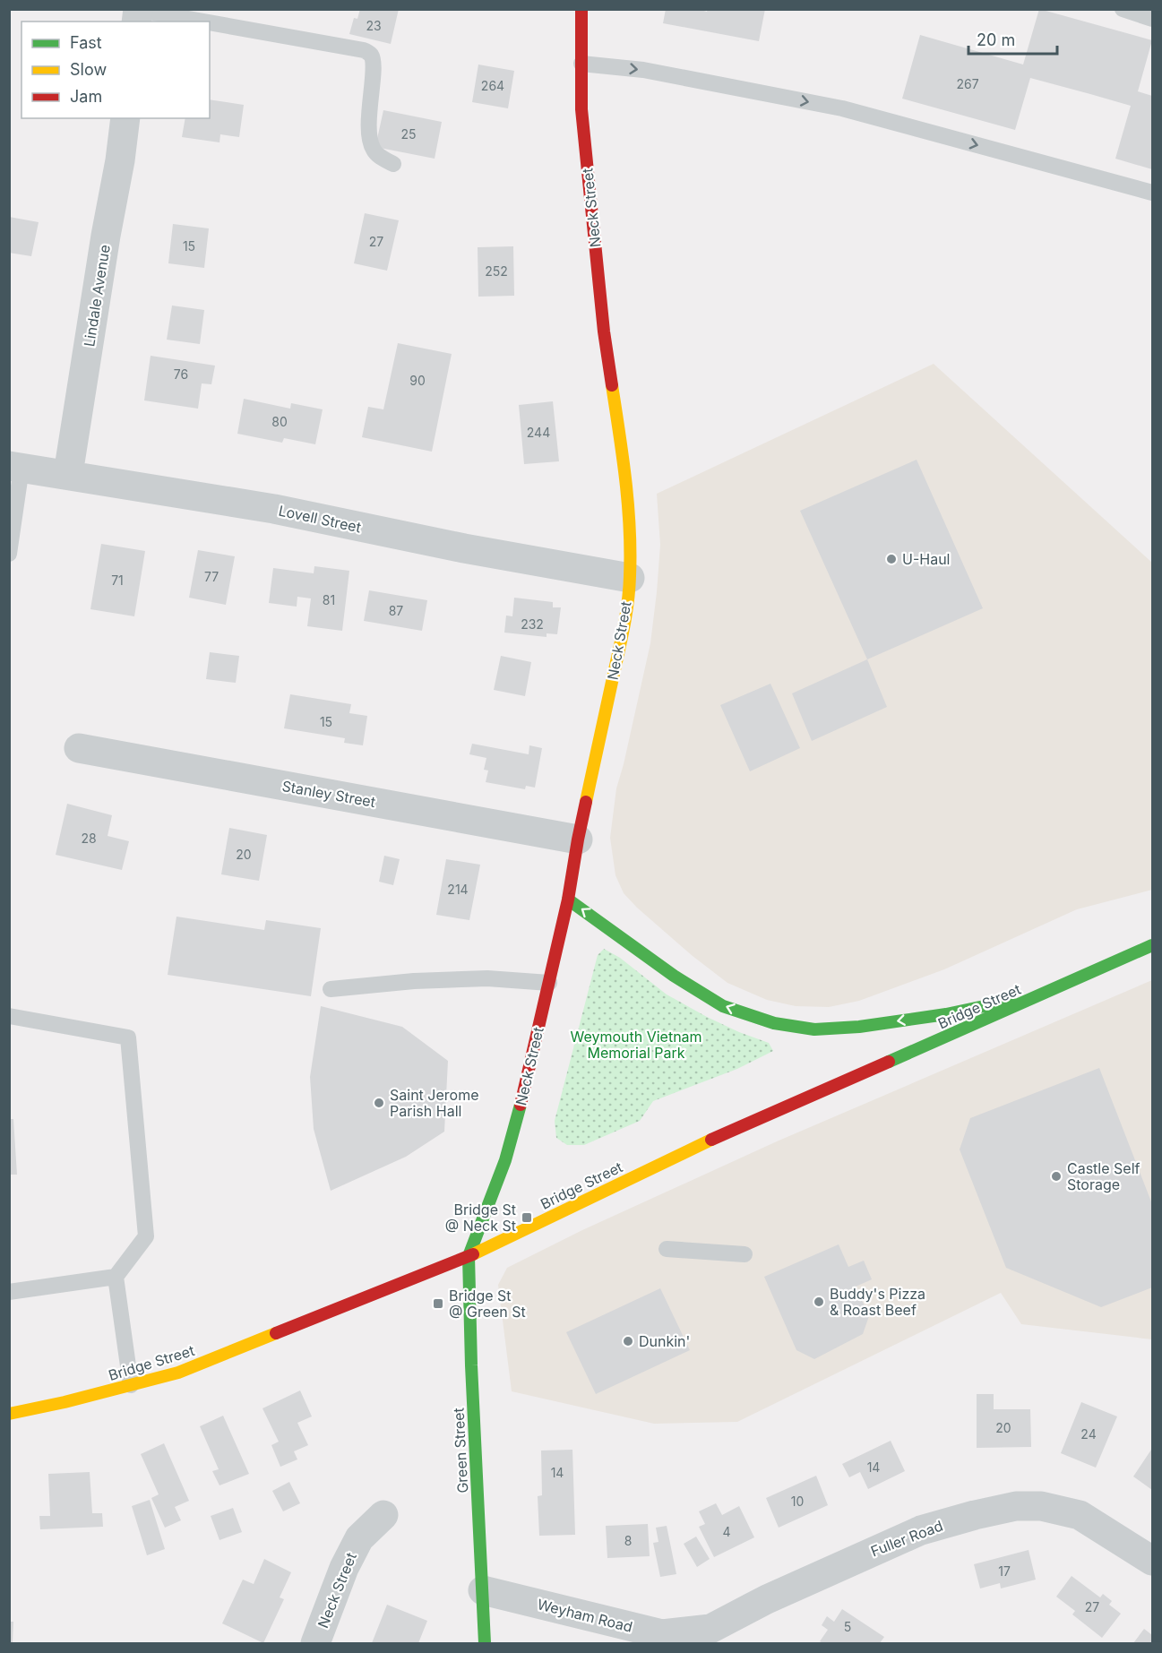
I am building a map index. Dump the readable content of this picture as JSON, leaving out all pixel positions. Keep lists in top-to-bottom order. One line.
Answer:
{"streets":{"street":["Neck Street","Lindale Avenue","Lovell Street","Stanley Street","Bridge Street","Green Street","Fuller Road","Weyham Road"]},"crossings":[["Neck Street","Lovell Street"],["Neck Street","Stanley Street"],["Neck Street","Bridge Street"],["Neck Street","Green Street"],["Lindale Avenue","Lovell Street"],["Bridge Street","Green Street"],["Green Street","Weyham Road"],["Fuller Road","Weyham Road"]],"parks":["Weymouth Vietnam Memorial Park"],"places":{"other":["U-Haul","Saint Jerome Parish Hall","Castle Self Storage","Buddy's Pizza & Roast Beef","Dunkin'"],"transit":["Bridge St @ Neck St","Bridge St @ Green St"]},"house_numbers":["23","267","264","25","27","15","252","76","90","80","244","77","71","81","87","232","15","28","20","214","20","24","14","14","10","4","8","17","27","5"],"legend":["Fast","Slow","Jam"],"scale_bar":"20 m"}
